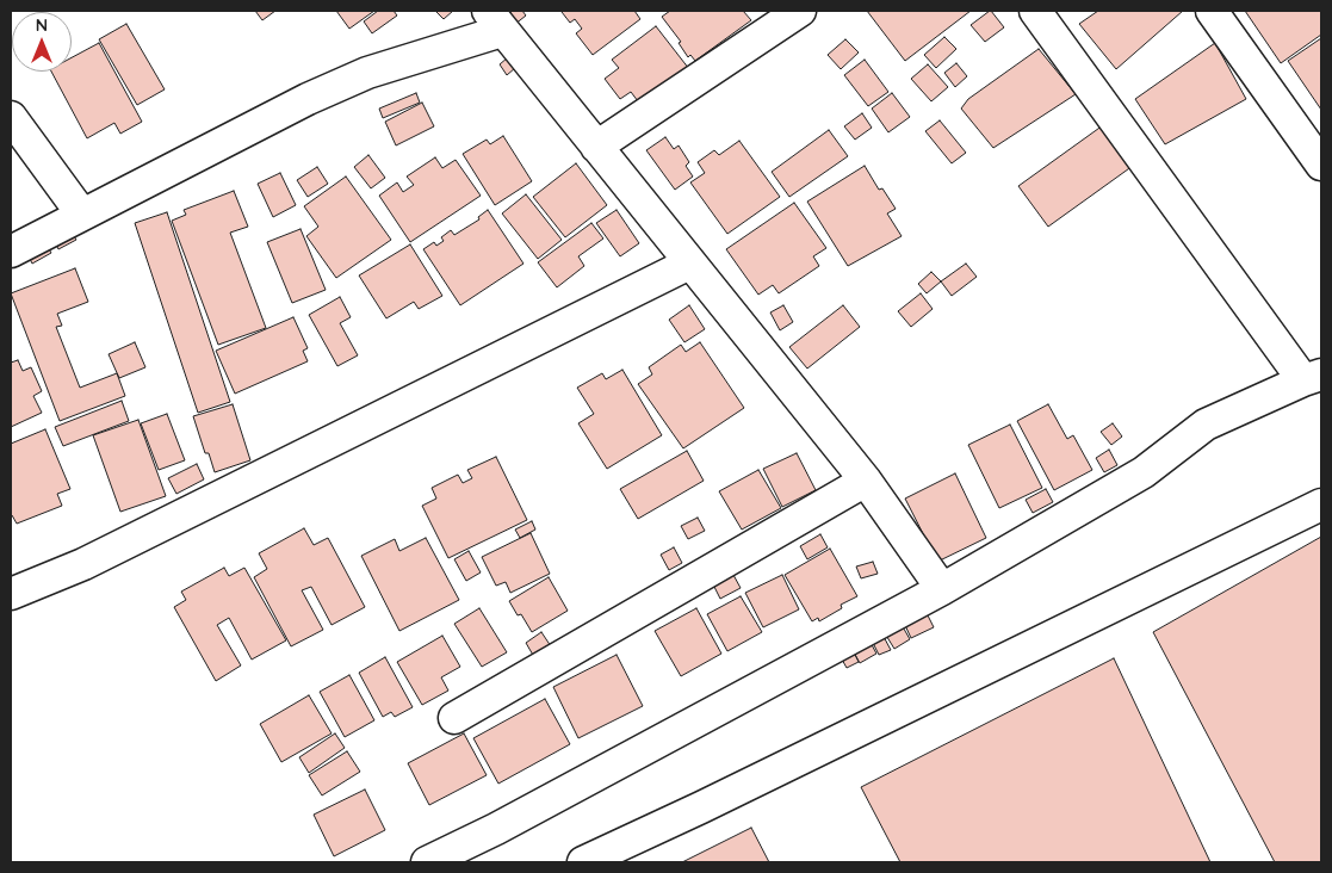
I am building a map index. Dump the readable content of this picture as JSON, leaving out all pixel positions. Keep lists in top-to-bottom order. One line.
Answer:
{"north":"top"}
